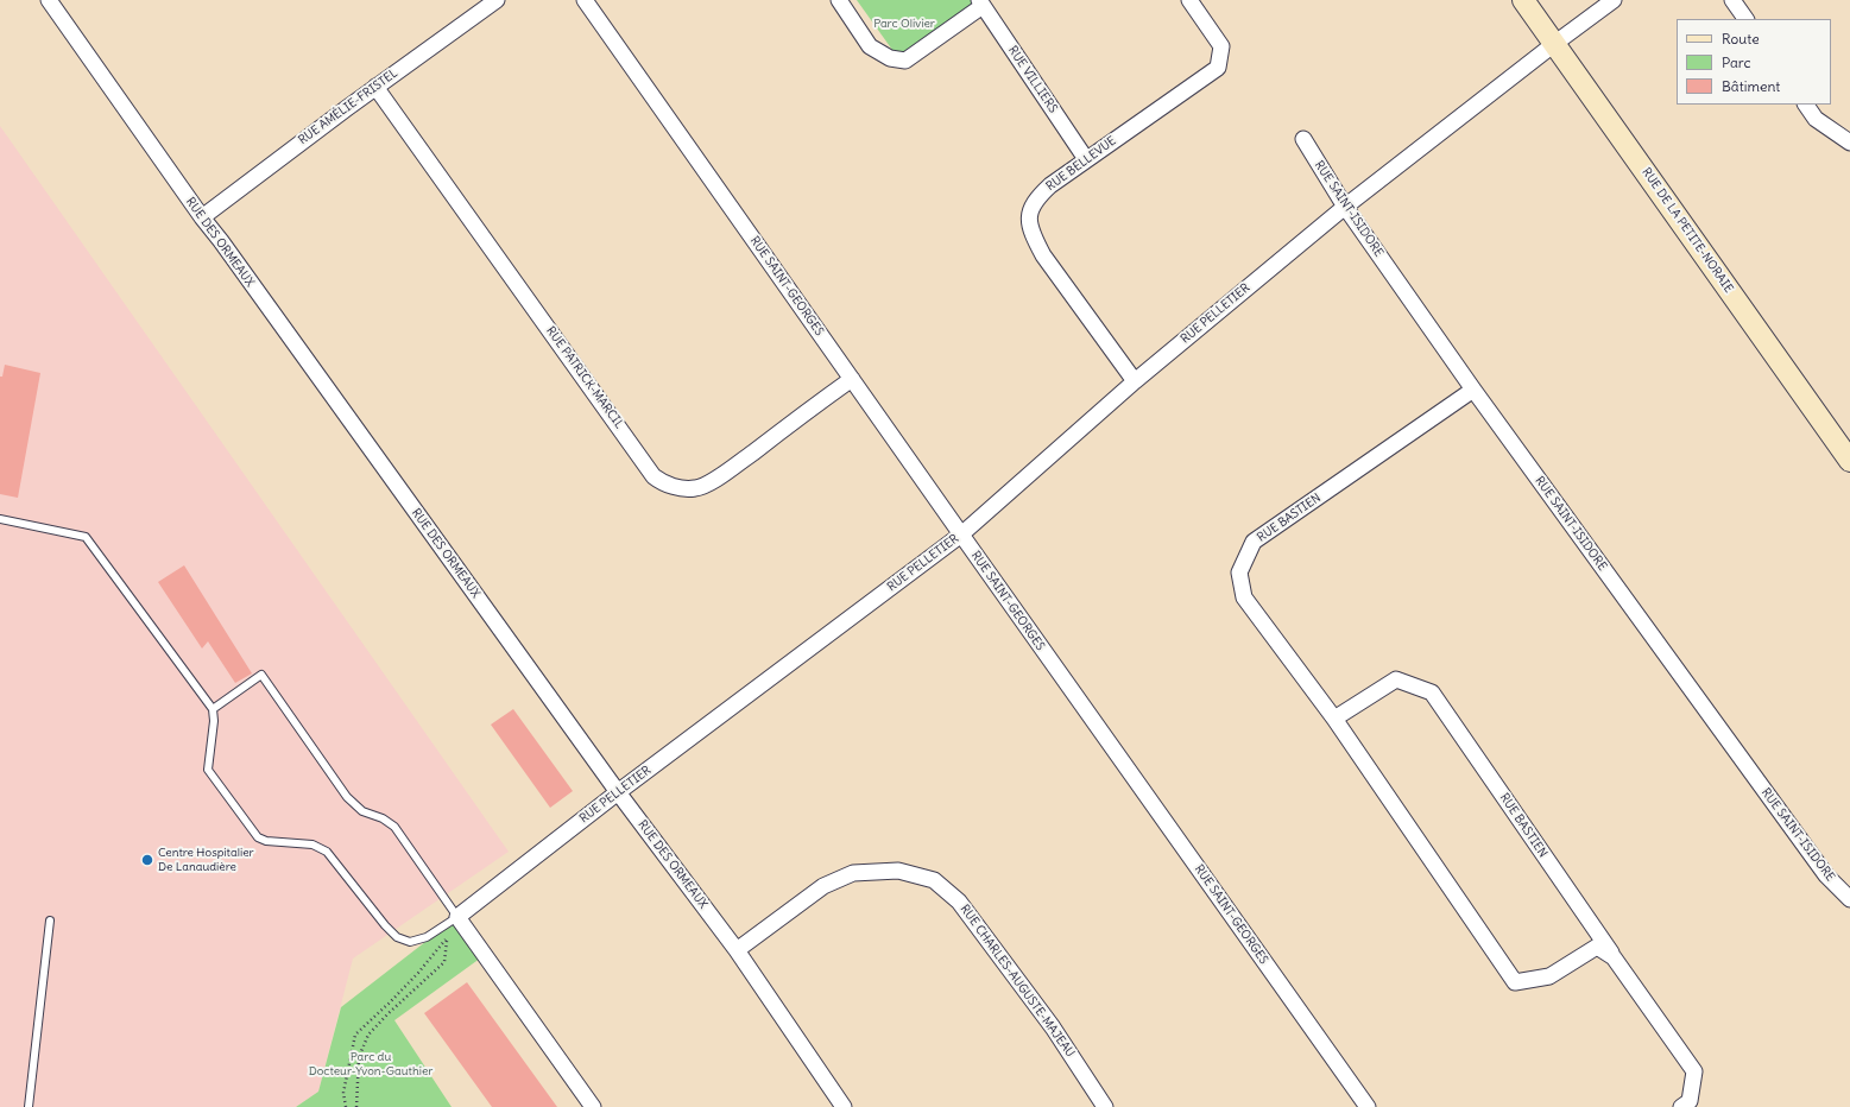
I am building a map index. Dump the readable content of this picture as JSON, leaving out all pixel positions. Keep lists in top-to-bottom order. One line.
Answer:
{"streets":{"street":["RUE VILLIERS","RUE AMÉLIE-FRISTEL","RUE BELLEVUE","RUE SAINT-ISIDORE","RUE DE LA PETITE-NORAIE","RUE DES ORMEAUX","RUE SAINT-GEORGES","RUE PELLETIER","RUE PATRICK-MARCIL","RUE BASTIEN","RUE CHARLES-AUGUSTE-MAJEAU"]},"crossings":[["RUE VILLIERS","RUE BELLEVUE"],["RUE AMÉLIE-FRISTEL","RUE DES ORMEAUX"],["RUE AMÉLIE-FRISTEL","RUE PATRICK-MARCIL"],["RUE BELLEVUE","RUE PELLETIER"],["RUE SAINT-ISIDORE","RUE PELLETIER"],["RUE SAINT-ISIDORE","RUE BASTIEN"],["RUE DE LA PETITE-NORAIE","RUE PELLETIER"],["RUE DES ORMEAUX","RUE PELLETIER"],["RUE DES ORMEAUX","RUE CHARLES-AUGUSTE-MAJEAU"],["RUE SAINT-GEORGES","RUE PELLETIER"],["RUE SAINT-GEORGES","RUE PATRICK-MARCIL"]],"parks":["Parc Olivier","Parc du Docteur-Yvon-Gauthier"],"places":["Centre Hospitalier De Lanaudière"],"legend":["Route","Parc","Bâtiment"]}
